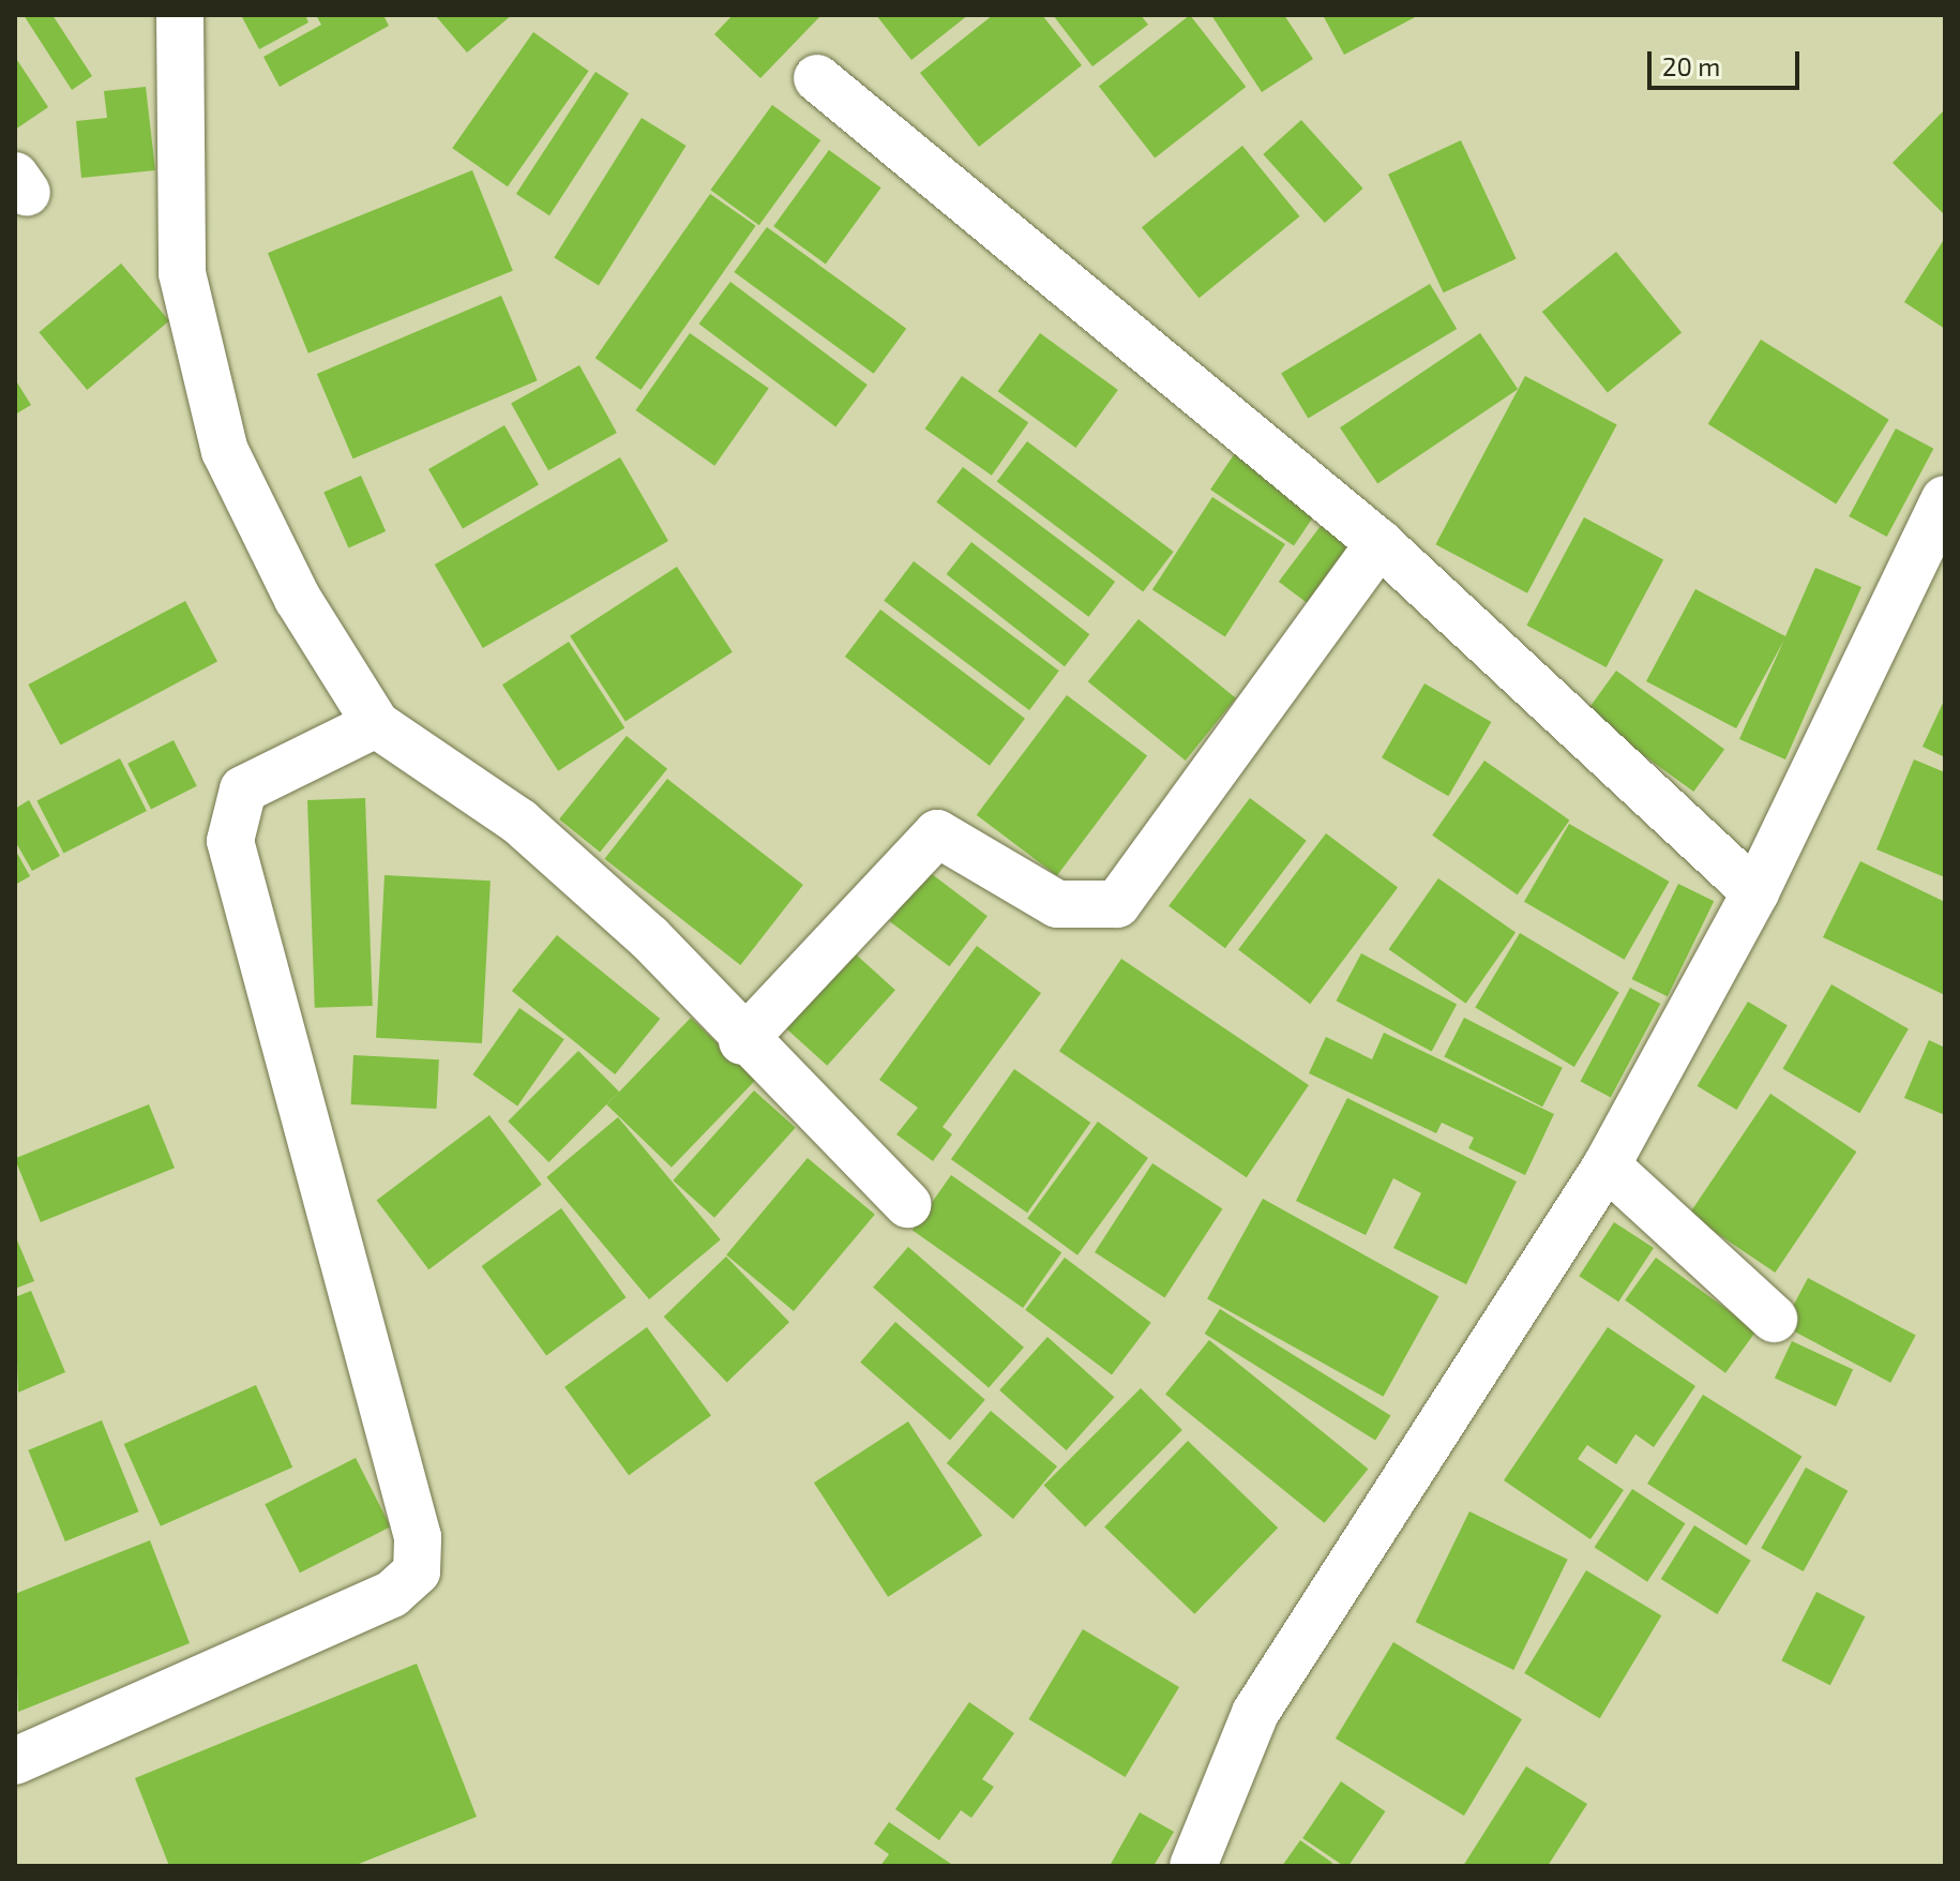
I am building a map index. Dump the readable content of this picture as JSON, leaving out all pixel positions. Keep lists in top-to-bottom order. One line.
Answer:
{"scale_bar":"20 m"}
